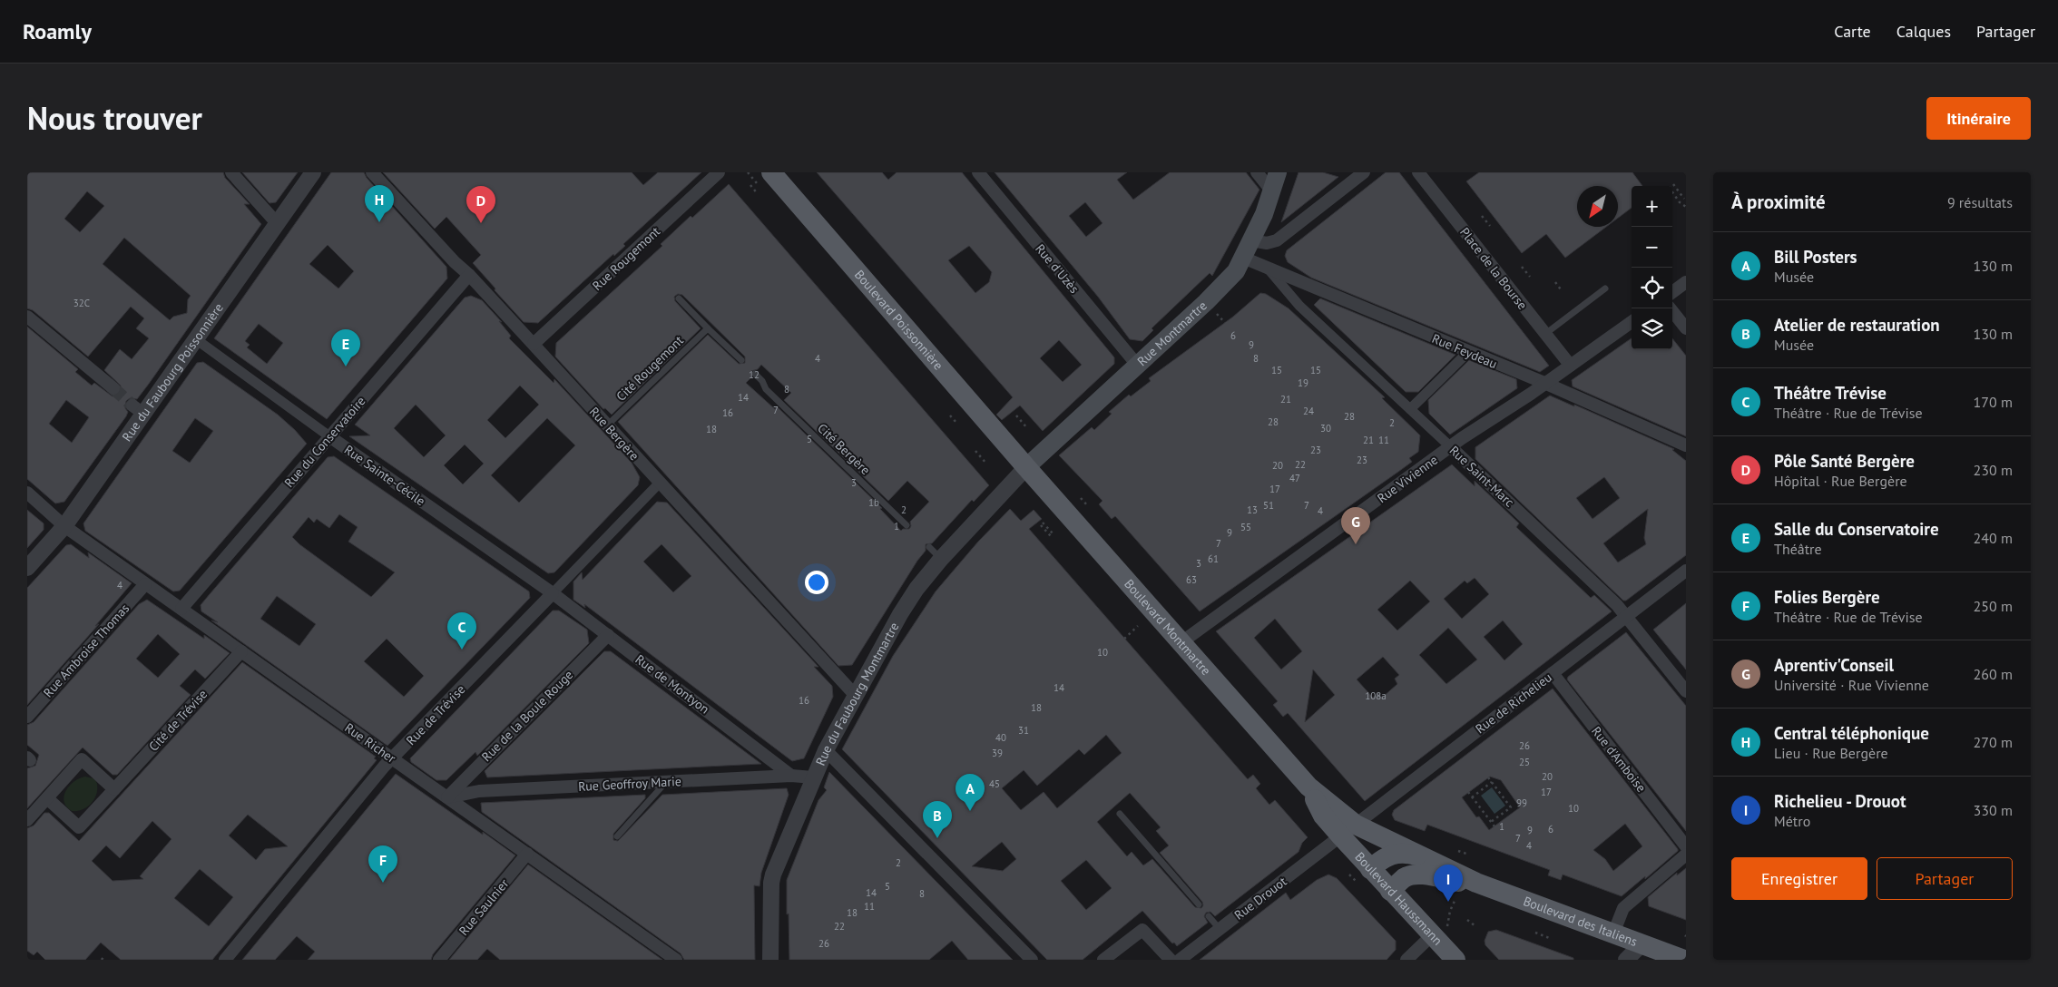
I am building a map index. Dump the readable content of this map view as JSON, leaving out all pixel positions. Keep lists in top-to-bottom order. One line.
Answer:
{"streets":{"main road":["Boulevard Poissonnière","Rue Montmartre","Boulevard Montmartre","Boulevard Haussmann","Boulevard des Italiens"],"street":["Rue Rougemont","Rue d'Uzès","Place de la Bourse","Rue Feydeau","Rue du Faubourg Poissonnière","Rue Bergère","Rue du Conservatoire","Rue Sainte-Cécile","Rue Saint-Marc","Rue Vivienne","Rue Ambroise Thomas","Rue de Montyon","Rue du Faubourg Montmartre","Rue de Richelieu","Rue de Trévise","Rue de la Boule Rouge","Cité de Trévise","Rue Richer","Rue d'Amboise","Rue Geoffroy Marie","Rue Drouot","Rue Saulnier"],"lane":["Cité Rougemont","Cité Bergère"]},"crossings":[["Rue Rougemont","Rue Bergère"],["Rue d'Uzès","Rue Montmartre"],["Place de la Bourse","Rue Vivienne"],["Boulevard Poissonnière","Rue Montmartre"],["Boulevard Poissonnière","Boulevard Montmartre"],["Boulevard Poissonnière","Rue du Faubourg Montmartre"],["Rue Montmartre","Rue Feydeau"],["Rue Montmartre","Boulevard Montmartre"],["Rue Montmartre","Rue du Faubourg Montmartre"],["Rue Feydeau","Rue Saint-Marc"],["Rue Feydeau","Rue Vivienne"],["Cité Rougemont","Rue Bergère"],["Rue du Faubourg Poissonnière","Rue Sainte-Cécile"],["Rue du Faubourg Poissonnière","Rue Richer"],["Rue Bergère","Rue du Conservatoire"],["Rue Bergère","Rue du Faubourg Montmartre"],["Rue Bergère","Rue de Trévise"],["Rue du Conservatoire","Rue Sainte-Cécile"],["Rue du Conservatoire","Rue Richer"],["Rue Sainte-Cécile","Rue de Montyon"],["Rue Sainte-Cécile","Rue de Trévise"],["Rue Saint-Marc","Rue Vivienne"],["Rue Saint-Marc","Rue de Richelieu"],["Rue Vivienne","Boulevard Montmartre"],["Boulevard Montmartre","Rue du Faubourg Montmartre"],["Boulevard Montmartre","Rue de Richelieu"],["Boulevard Montmartre","Rue Drouot"],["Boulevard Montmartre","Boulevard Haussmann"],["Boulevard Montmartre","Boulevard des Italiens"],["Rue Ambroise Thomas","Rue Richer"],["Rue de Montyon","Rue de Trévise"],["Rue de Montyon","Rue de la Boule Rouge"],["Rue de Montyon","Rue Geoffroy Marie"],["Rue du Faubourg Montmartre","Rue Geoffroy Marie"],["Rue de Richelieu","Rue d'Amboise"],["Rue de Richelieu","Rue Drouot"],["Rue de Richelieu","Boulevard Haussmann"],["Rue de Richelieu","Boulevard des Italiens"],["Rue de Trévise","Rue Richer"],["Rue de la Boule Rouge","Rue Richer"],["Rue de la Boule Rouge","Rue Geoffroy Marie"],["Cité de Trévise","Rue Richer"],["Rue Richer","Rue Geoffroy Marie"],["Rue Richer","Rue Saulnier"],["Rue Drouot","Boulevard Haussmann"],["Rue Drouot","Boulevard des Italiens"],["Boulevard Haussmann","Boulevard des Italiens"]],"house_numbers":["32C","6","9","4","8","15","15","12","19","8","14","21","7","24","16","28","28","2","30","18","5","21","11","23","23","22","20","47","3","17","1b","51","7","2","13","4","1","55","9","7","61","3","63","4","10","14","108a","16","18","31","40","26","39","25","20","45","17","99","10","1","6","9","7","4","2","5","14","8","11","18","22","26"],"north":"bottom left","page":{"header":"Roamly","nav":["Carte","Calques","Partager"],"title":"Nous trouver","buttons":["Itinéraire",["Enregistrer","Partager"]],"heading":["À proximité","9 résultats"],"pins":["H","D","E","G","C","A","B","F","I"],"map_buttons":["+","−"],"list":[{"mark":"A","name":"Bill Posters","note":"Musée","value":"130 m"},{"mark":"B","name":"Atelier de restauration","note":"Musée","value":"130 m"},{"mark":"C","name":"Théâtre Trévise","note":"Théâtre · Rue de Trévise","value":"170 m"},{"mark":"D","name":"Pôle Santé Bergère","note":"Hôpital · Rue Bergère","value":"230 m"},{"mark":"E","name":"Salle du Conservatoire","note":"Théâtre","value":"240 m"},{"mark":"F","name":"Folies Bergère","note":"Théâtre · Rue de Trévise","value":"250 m"},{"mark":"G","name":"Aprentiv'Conseil","note":"Université · Rue Vivienne","value":"260 m"},{"mark":"H","name":"Central téléphonique","note":"Lieu · Rue Bergère","value":"270 m"},{"mark":"I","name":"Richelieu - Drouot","note":"Métro","value":"330 m"}]}}
